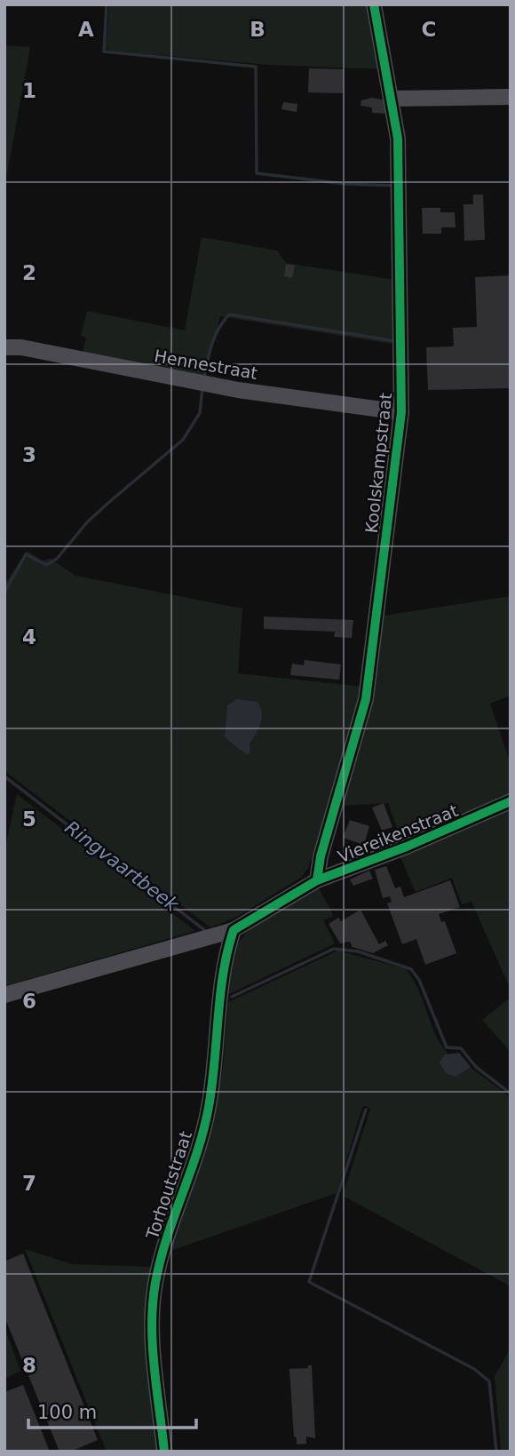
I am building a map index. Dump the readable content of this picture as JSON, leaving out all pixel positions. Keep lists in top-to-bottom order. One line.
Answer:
{"streets":{"street":["Hennestraat","Koolskampstraat","Viereikenstraat","Torhoutstraat"]},"crossings":[["Hennestraat","Koolskampstraat"],["Koolskampstraat","Viereikenstraat"],["Viereikenstraat","Torhoutstraat"]],"water":["Ringvaartbeek"],"scale_bar":"100 m","grid":{"columns":["A","B","C"],"rows":["1","2","3","4","5","6","7","8"]}}
